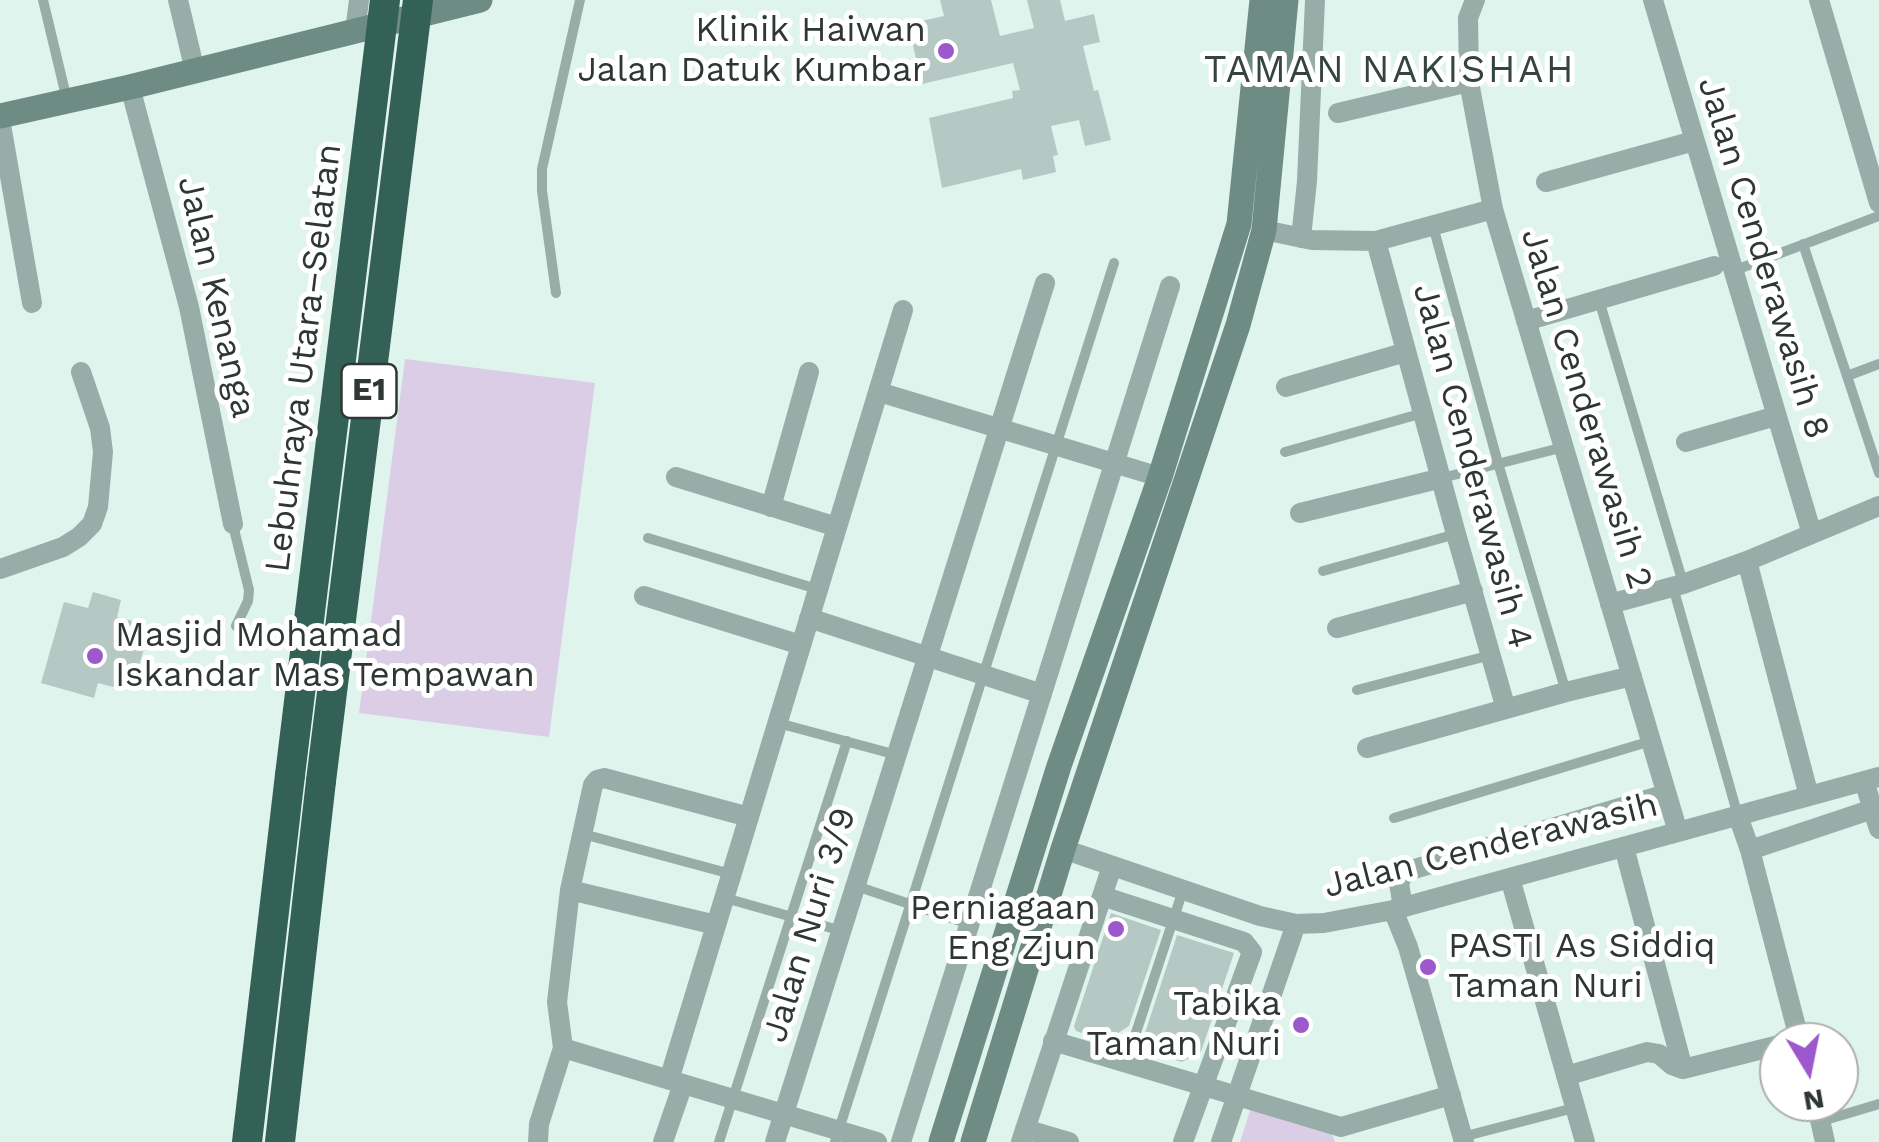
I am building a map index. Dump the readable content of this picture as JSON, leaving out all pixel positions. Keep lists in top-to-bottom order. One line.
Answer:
{"streets":{"highway":["Lebuhraya Utara–Selatan","E1"],"street":["Jalan Cenderawasih 8","Jalan Kenanga","Jalan Cenderawasih 2","Jalan Cenderawasih 4","Jalan Cenderawasih","Jalan Nuri 3/9"]},"crossings":[["Jalan Cenderawasih 2","Jalan Cenderawasih"]],"districts":["TAMAN NAKISHAH"],"places":["Klinik Haiwan Jalan Datuk Kumbar","Masjid Mohamad Iskandar Mas Tempawan","Perniagaan Eng Zjun","PASTI As Siddiq Taman Nuri","Tabika Taman Nuri"],"north":"bottom"}
